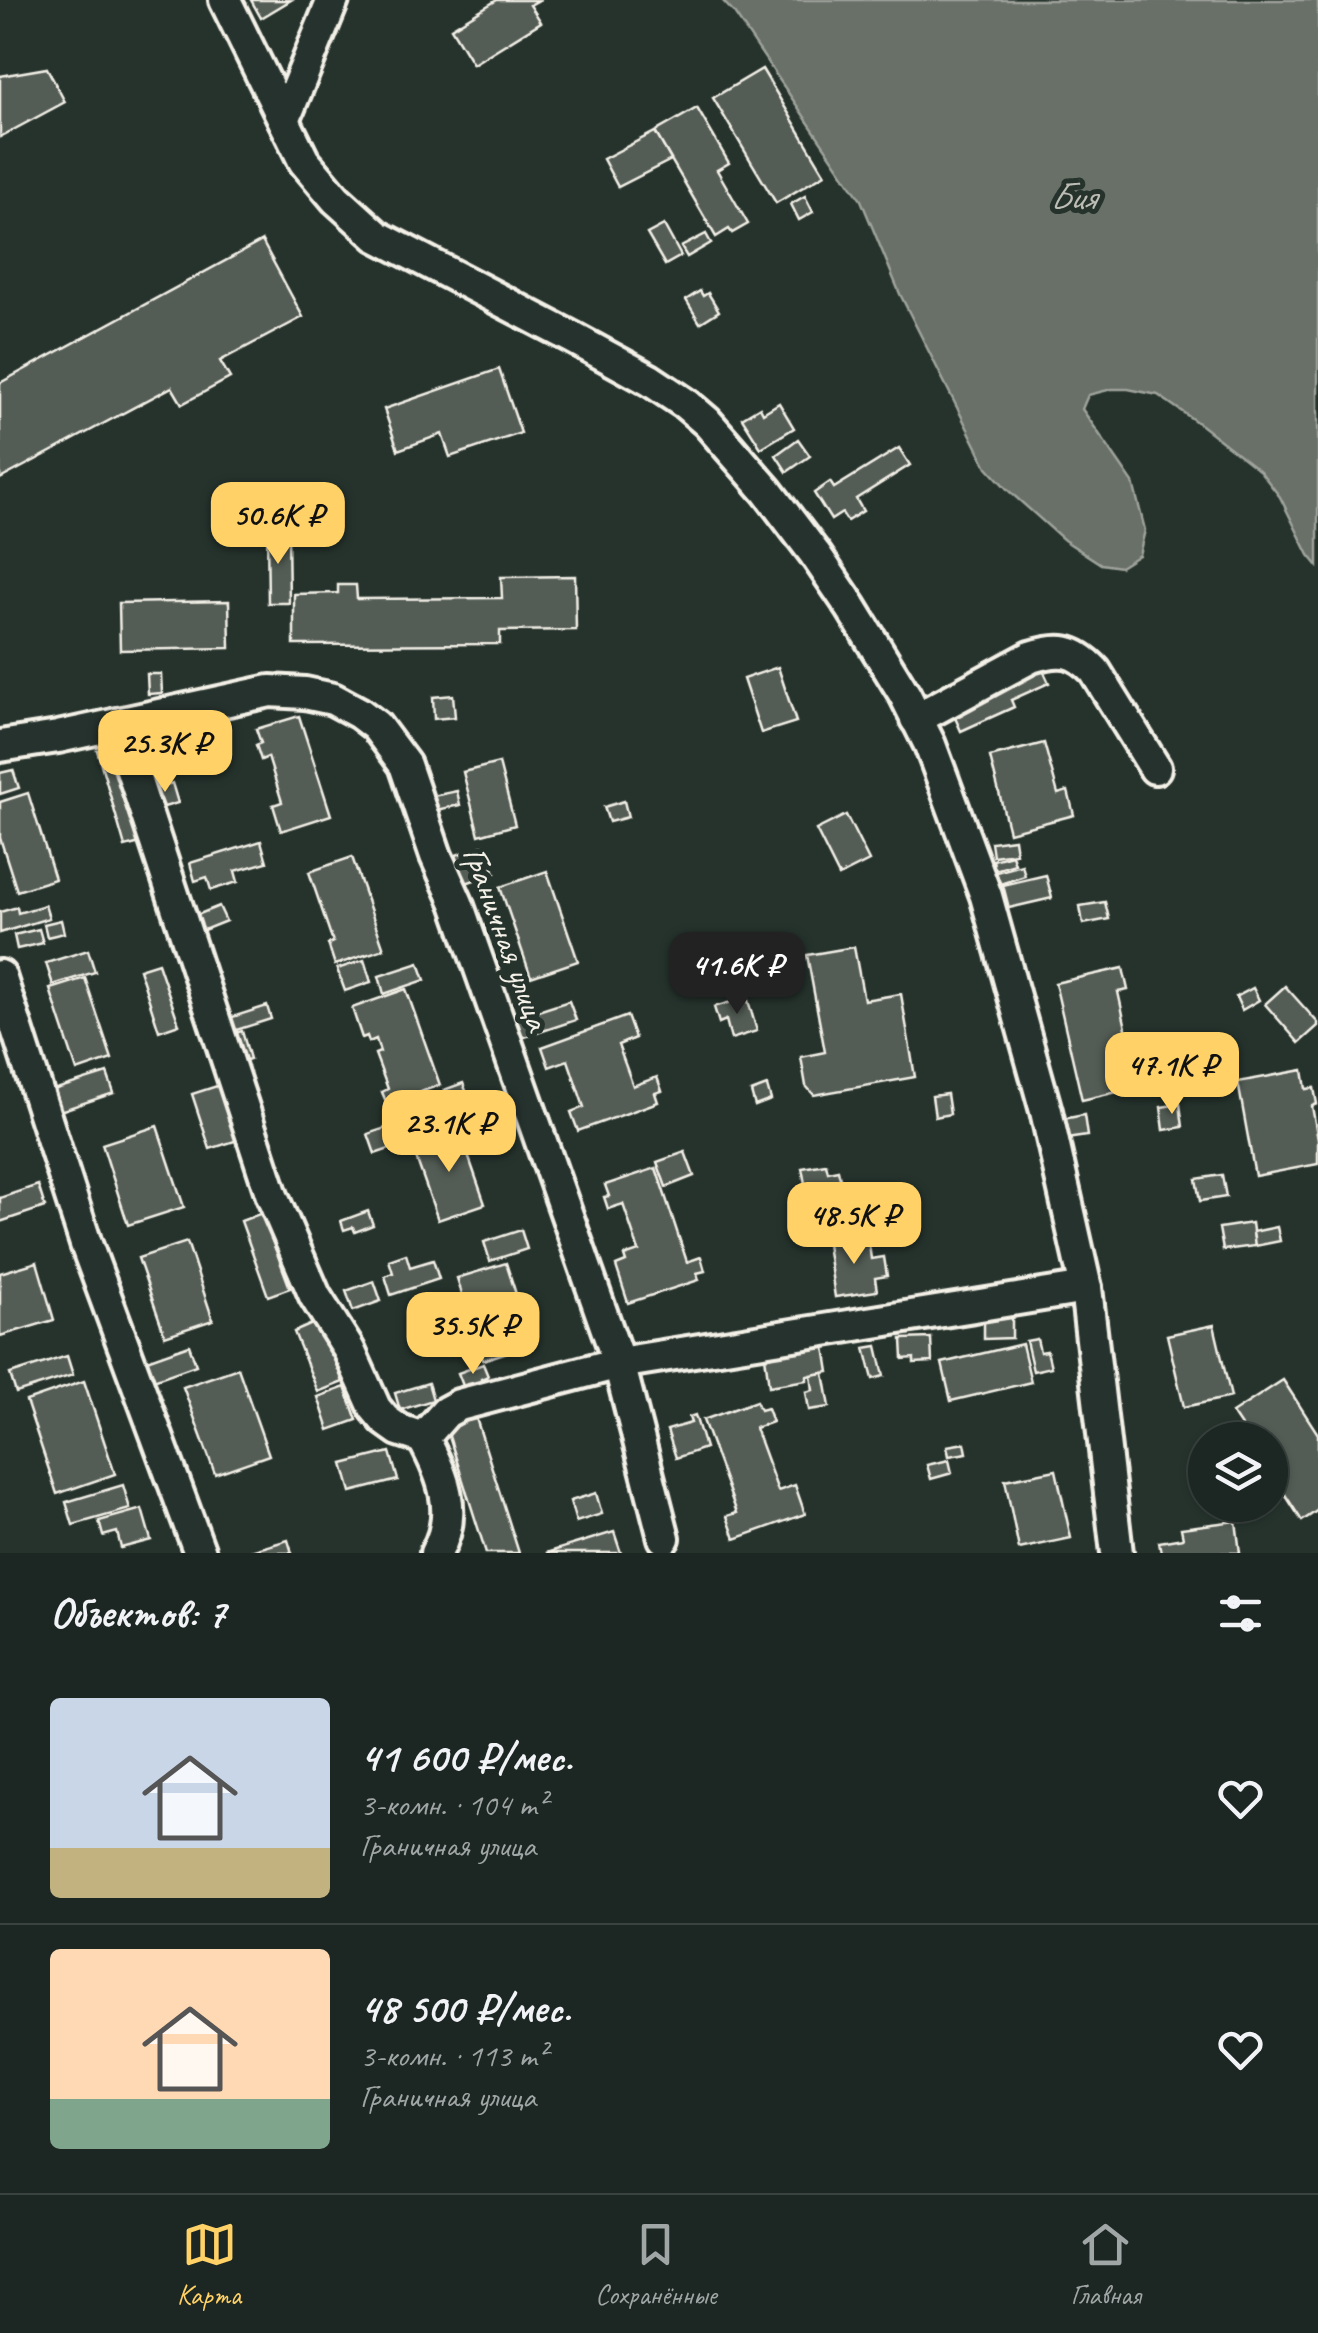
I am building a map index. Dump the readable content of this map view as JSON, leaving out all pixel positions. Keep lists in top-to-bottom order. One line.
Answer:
{"streets":{"street":["Граничная улица"]},"water":["Бия"],"page":{"price":["50.6K ₽","25.3K ₽","41.6K ₽","47.1K ₽","23.1K ₽","48.5K ₽","35.5K ₽"],"heading":"Объектов: 7","list":[{"name":"41 600 ₽/мес.","note":"3-комн. · 104 m² · Граничная улица"},{"name":"48 500 ₽/мес.","note":"3-комн. · 113 m² · Граничная улица"}],"tabs":["Карта","Сохранённые","Главная"]}}
